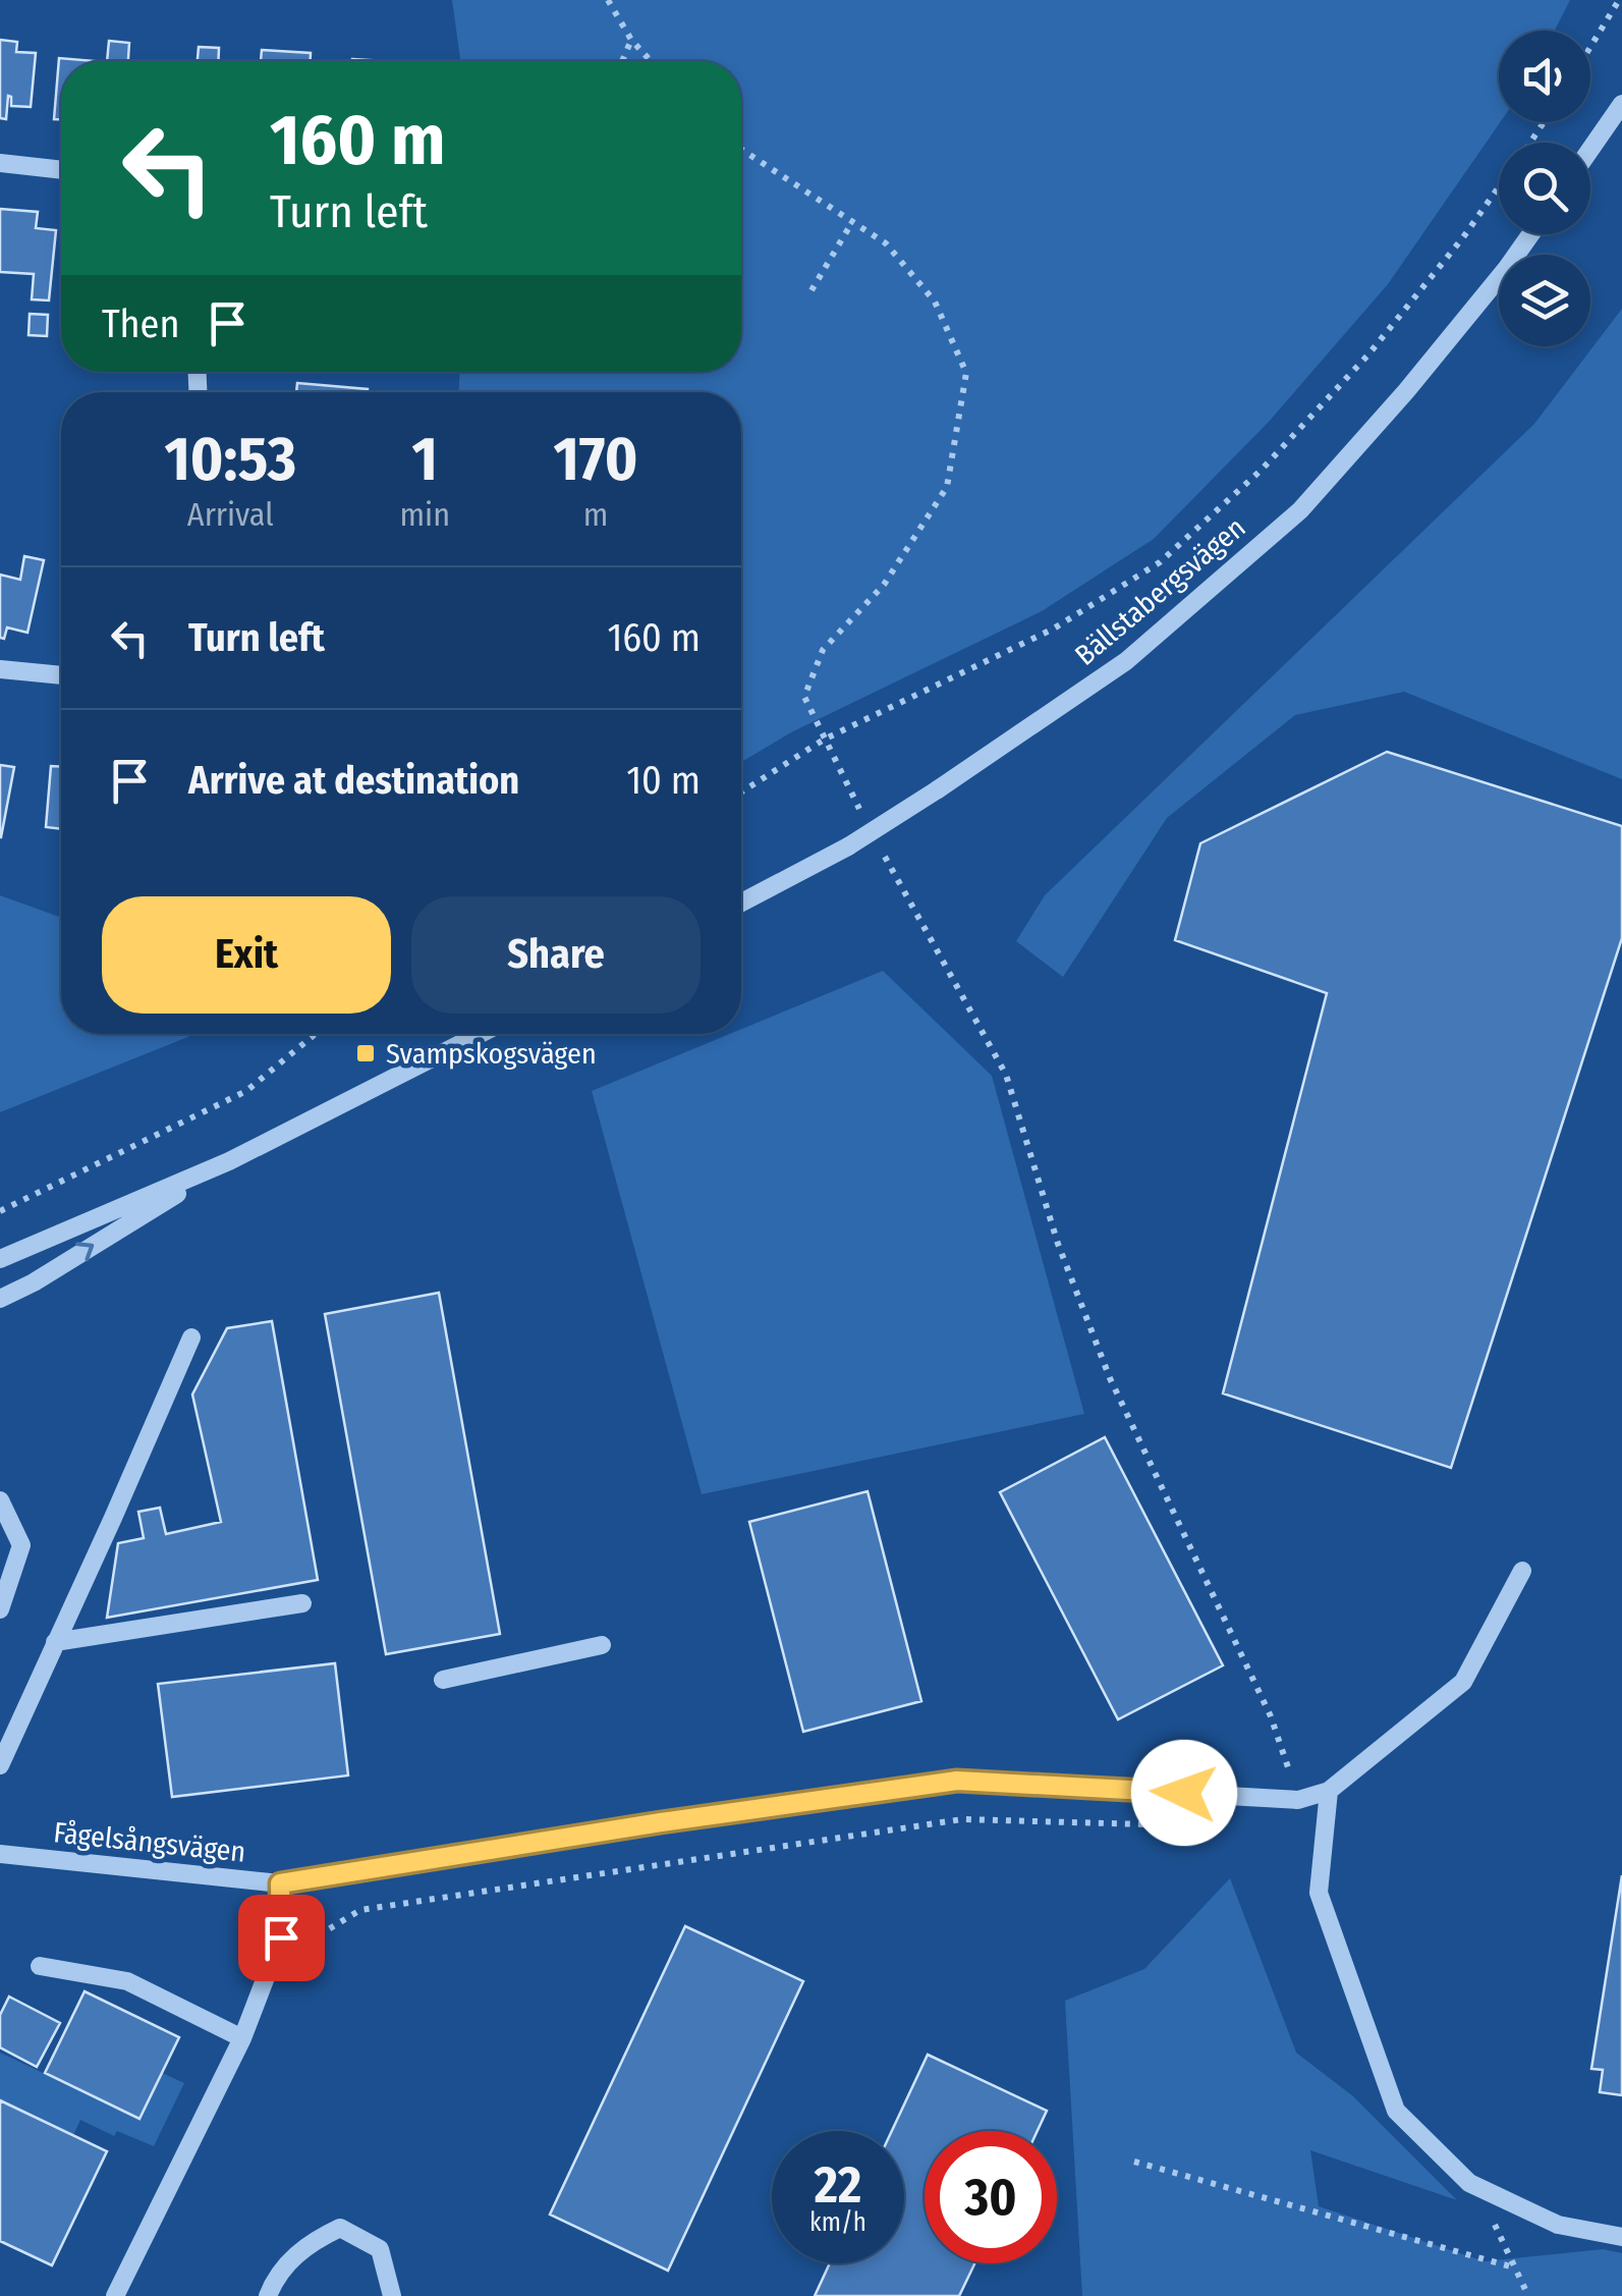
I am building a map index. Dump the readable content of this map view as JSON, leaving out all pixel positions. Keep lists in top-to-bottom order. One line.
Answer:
{"streets":{"street":["Bällstabergsvägen","Fågelsångsvägen"]},"places":{"transit":["Svampskogsvägen"]},"page":{"turn":["160 m","Turn left"],"then":"Then","eta":["10:53","Arrival","1","min","170","m"],"list":[{"name":"Turn left","value":"160 m"},{"name":"Arrive at destination","value":"10 m"}],"buttons":["Exit","Share"],"speed":"22 km/h","limit":"30"}}
